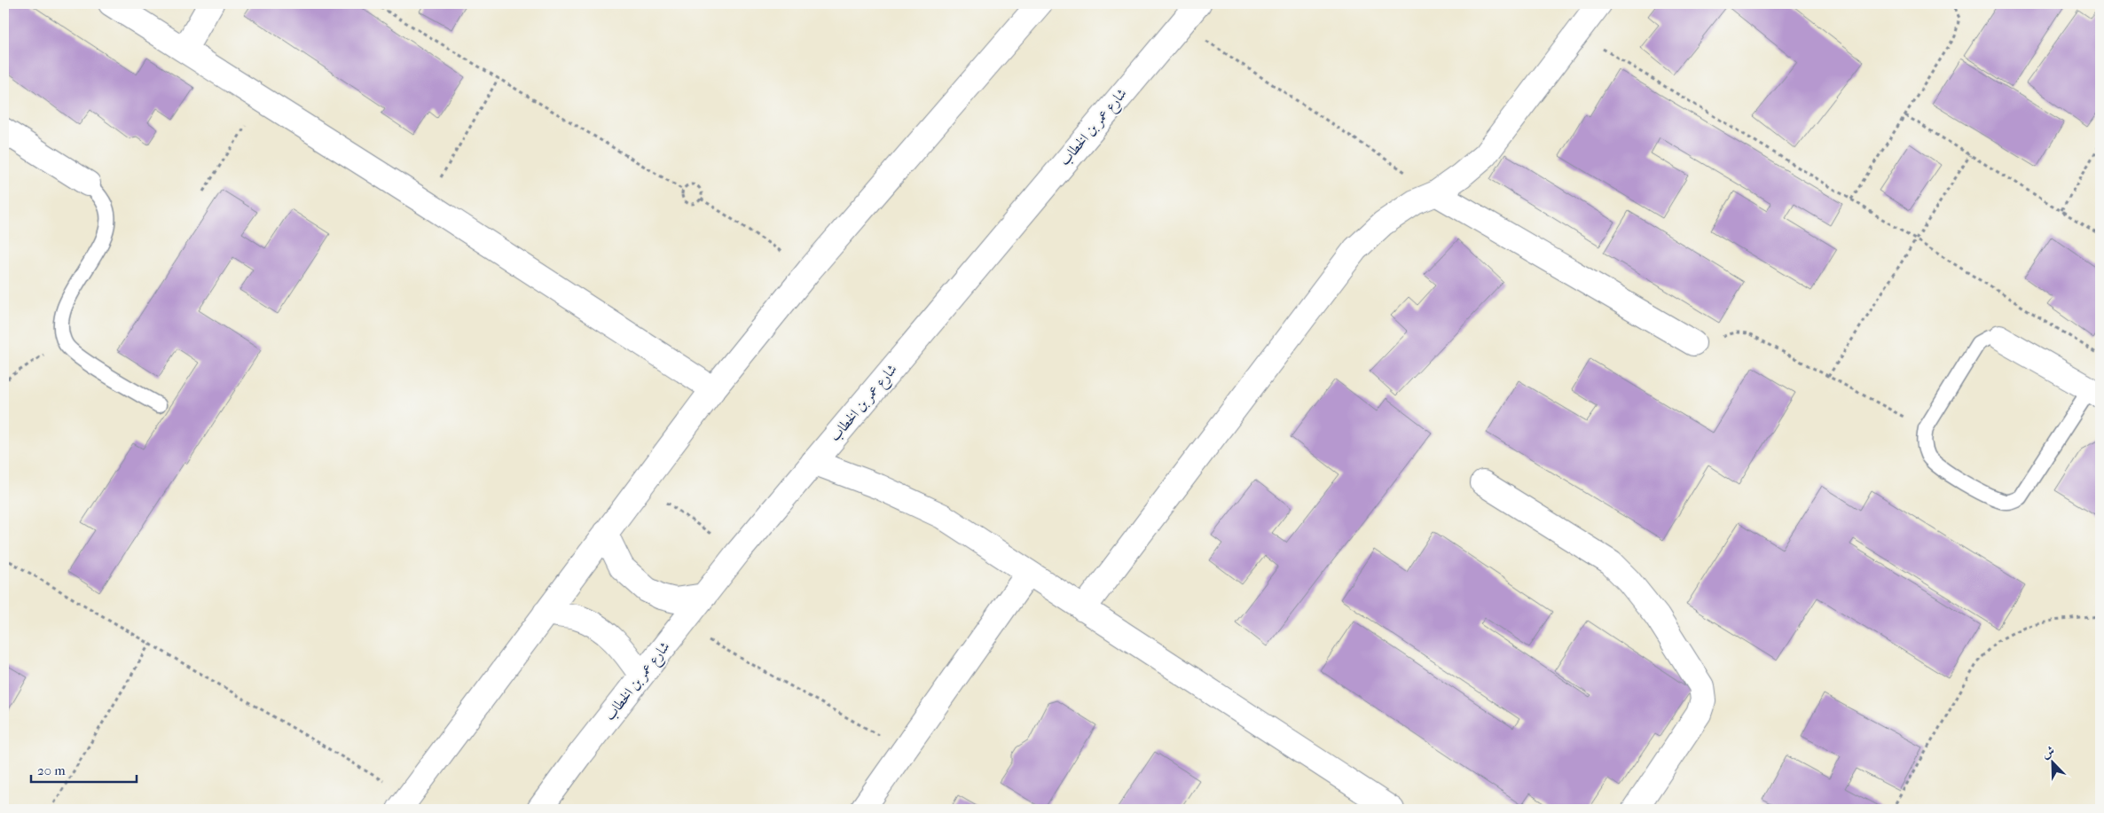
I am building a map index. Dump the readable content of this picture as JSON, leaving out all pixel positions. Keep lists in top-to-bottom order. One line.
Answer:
{"streets":{"street":["شارع عمر بن الخطاب"]},"scale_bar":"20 m","north":"top left"}
